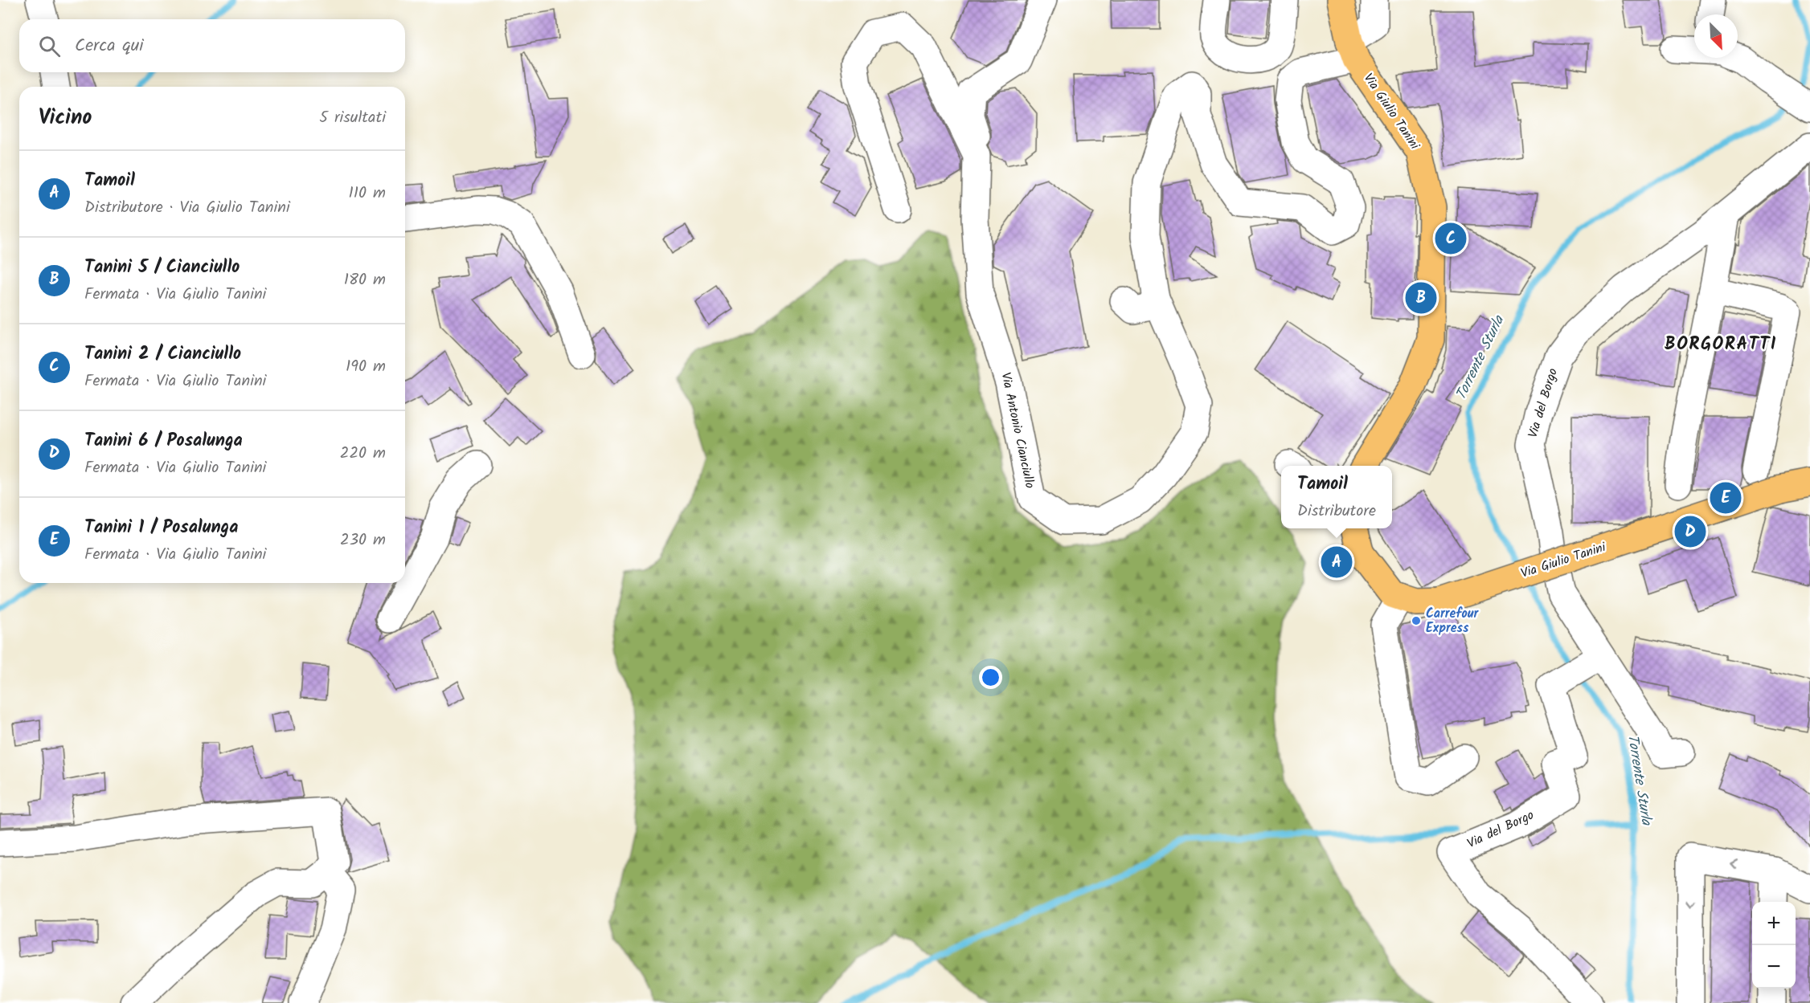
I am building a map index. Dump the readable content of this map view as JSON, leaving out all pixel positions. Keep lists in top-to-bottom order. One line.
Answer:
{"streets":{"main road":["Via Giulio Tanini"],"street":["Via del Borgo","Via Antonio Cianciullo"]},"crossings":[["Via Giulio Tanini","Via Antonio Cianciullo"]],"districts":["BORGORATTI"],"water":["Torrente Sturla"],"places":["Carrefour Express"],"north":"bottom right","page":{"search":"Cerca qui","heading":["Vicino","5 risultati"],"list":[{"mark":"A","name":"Tamoil","note":"Distributore · Via Giulio Tanini","value":"110 m"},{"mark":"B","name":"Tanini 5 / Cianciullo","note":"Fermata · Via Giulio Tanini","value":"180 m"},{"mark":"C","name":"Tanini 2 / Cianciullo","note":"Fermata · Via Giulio Tanini","value":"190 m"},{"mark":"D","name":"Tanini 6 / Posalunga","note":"Fermata · Via Giulio Tanini","value":"220 m"},{"mark":"E","name":"Tanini 1 / Posalunga","note":"Fermata · Via Giulio Tanini","value":"230 m"}],"pins":["C","B","E","D","A"],"popup":["Tamoil","Distributore"],"map_buttons":["+","−"]}}
